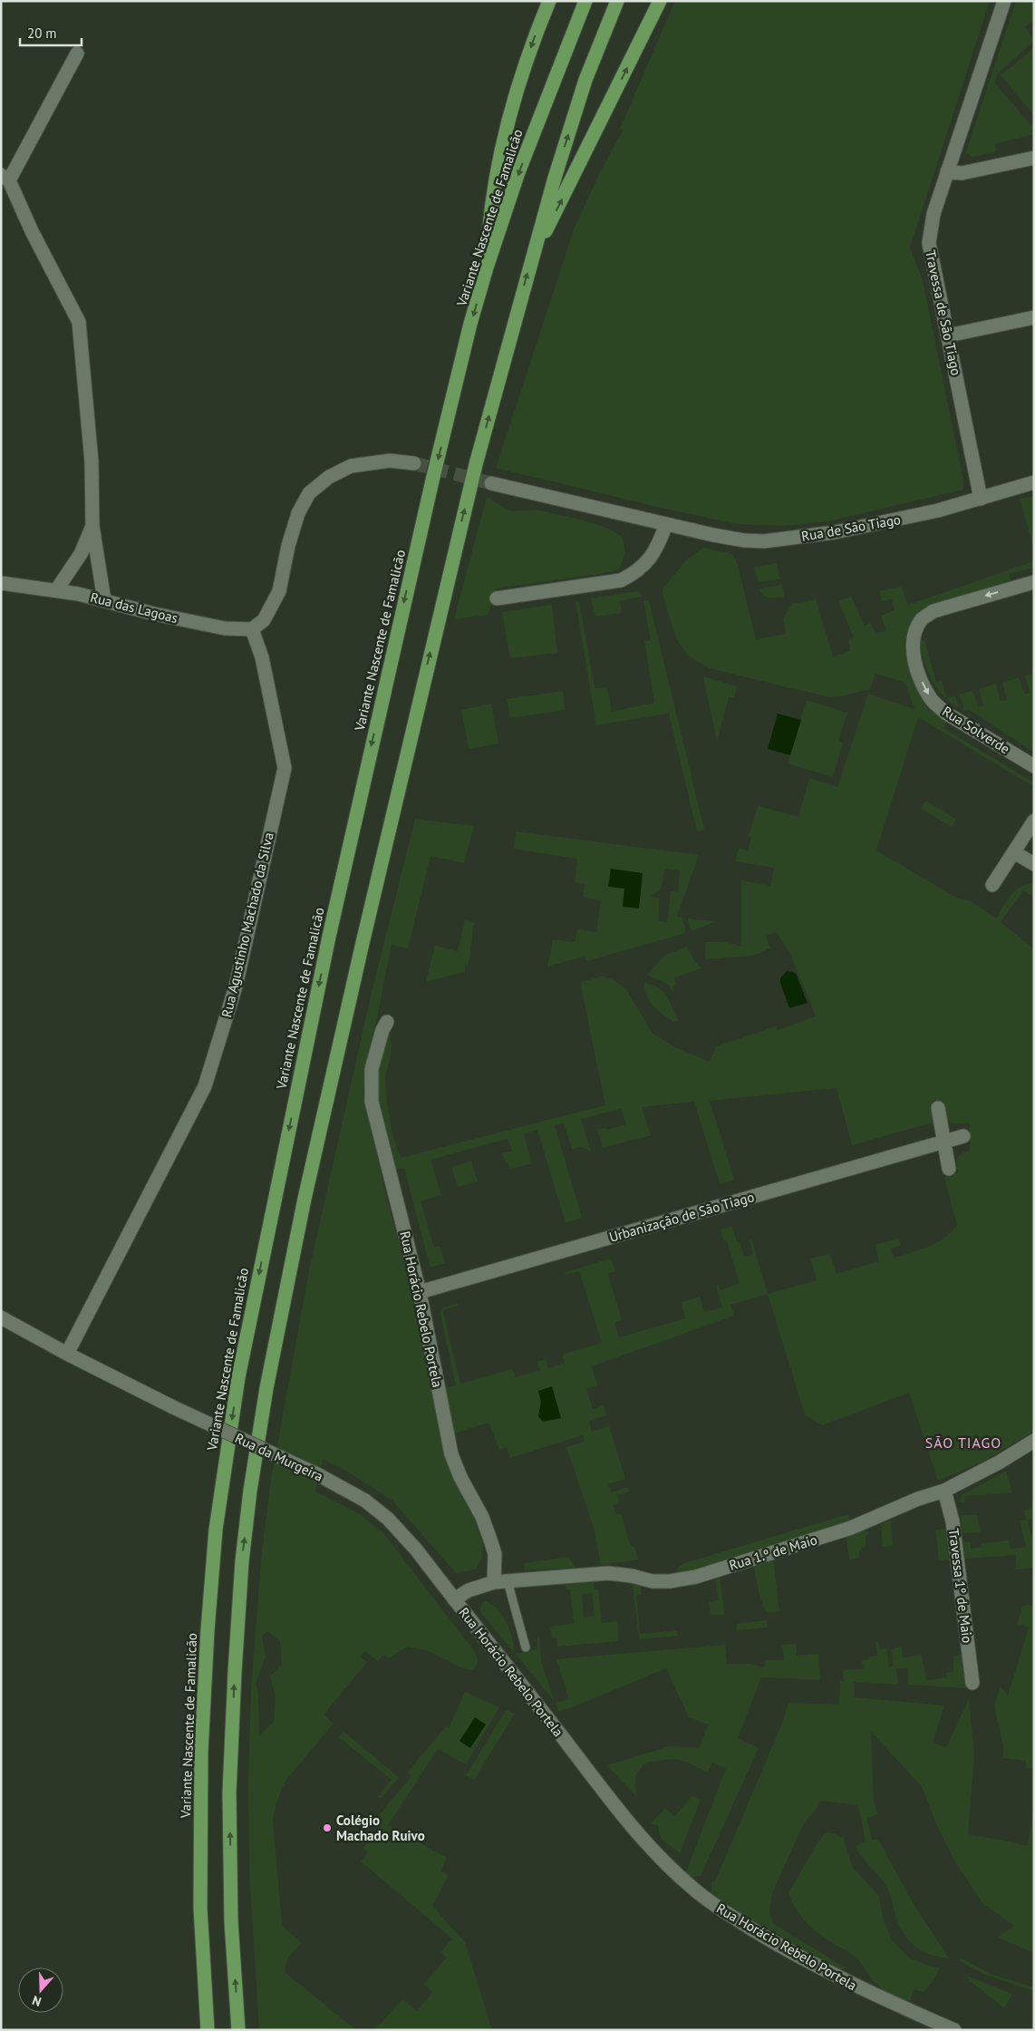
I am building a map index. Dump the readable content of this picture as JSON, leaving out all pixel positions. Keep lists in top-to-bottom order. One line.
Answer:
{"streets":{"highway":["Variante Nascente de Famalicão"],"street":["Travessa de São Tiago","Rua de São Tiago","Rua das Lagoas","Rua Solverde","Rua Agustinho Machado da Silva","Urbanização de São Tiago","Rua Horácio Rebelo Portela","Rua da Murgeira","Rua 1.º de Maio","Travessa 1º de Maio"]},"crossings":[["Travessa de São Tiago","Rua de São Tiago"],["Rua das Lagoas","Rua Agustinho Machado da Silva"],["Rua Agustinho Machado da Silva","Rua da Murgeira"],["Urbanização de São Tiago","Rua Horácio Rebelo Portela"],["Rua Horácio Rebelo Portela","Rua da Murgeira"],["Rua Horácio Rebelo Portela","Rua 1.º de Maio"],["Rua 1.º de Maio","Travessa 1º de Maio"]],"districts":["SÃO TIAGO"],"places":["Colégio Machado Ruivo"],"scale_bar":"20 m","north":"bottom"}
